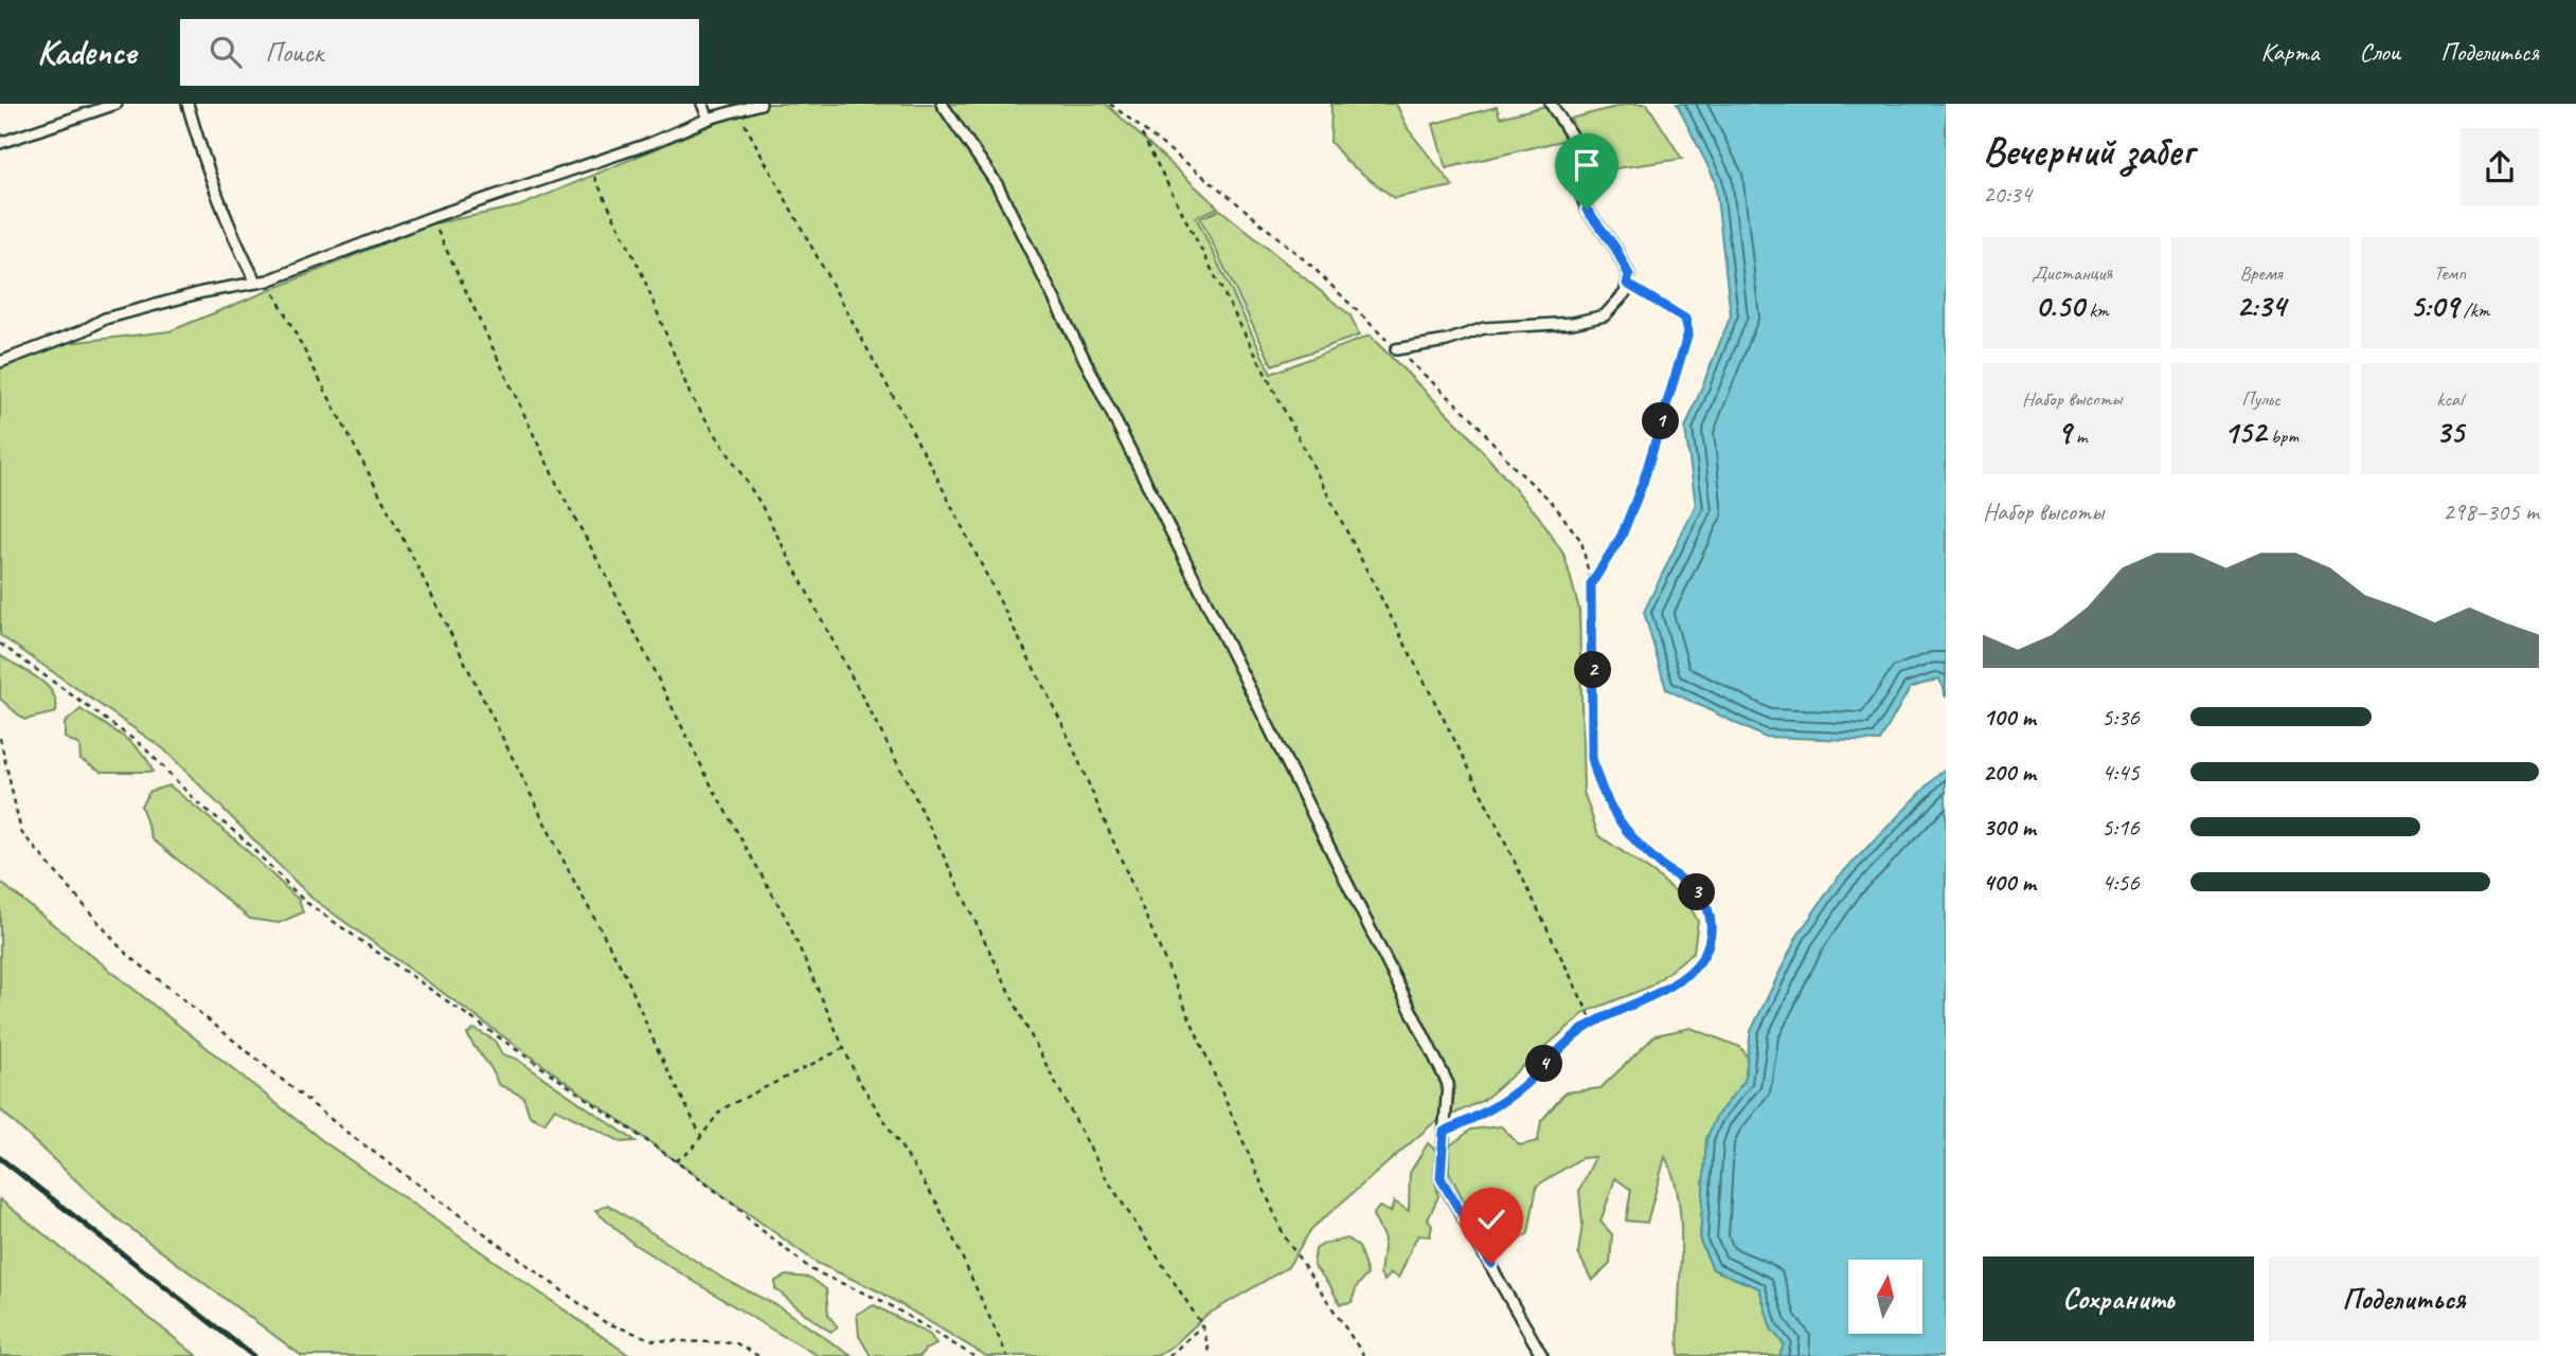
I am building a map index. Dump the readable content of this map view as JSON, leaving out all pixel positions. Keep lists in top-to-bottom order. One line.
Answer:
{"north":"top","page":{"header":"Kadence","search":"Поиск","nav":["Карта","Слои","Поделиться"],"heading":["Вечерний забег","20:34"],"stats":[["Дистанция","0.50 km"],["Время","2:34"],["Темп","5:09 /km"],["Набор высоты","9 m"],["Пульс","152 bpm"],["kcal","35"]],"pins":["1","2","3","4"],"chart":["Набор высоты","298–305 m"],"list":[{"name":"100 m","note":"5:36"},{"name":"200 m","note":"4:45"},{"name":"300 m","note":"5:16"},{"name":"400 m","note":"4:56"}],"buttons":["Сохранить","Поделиться"]}}
